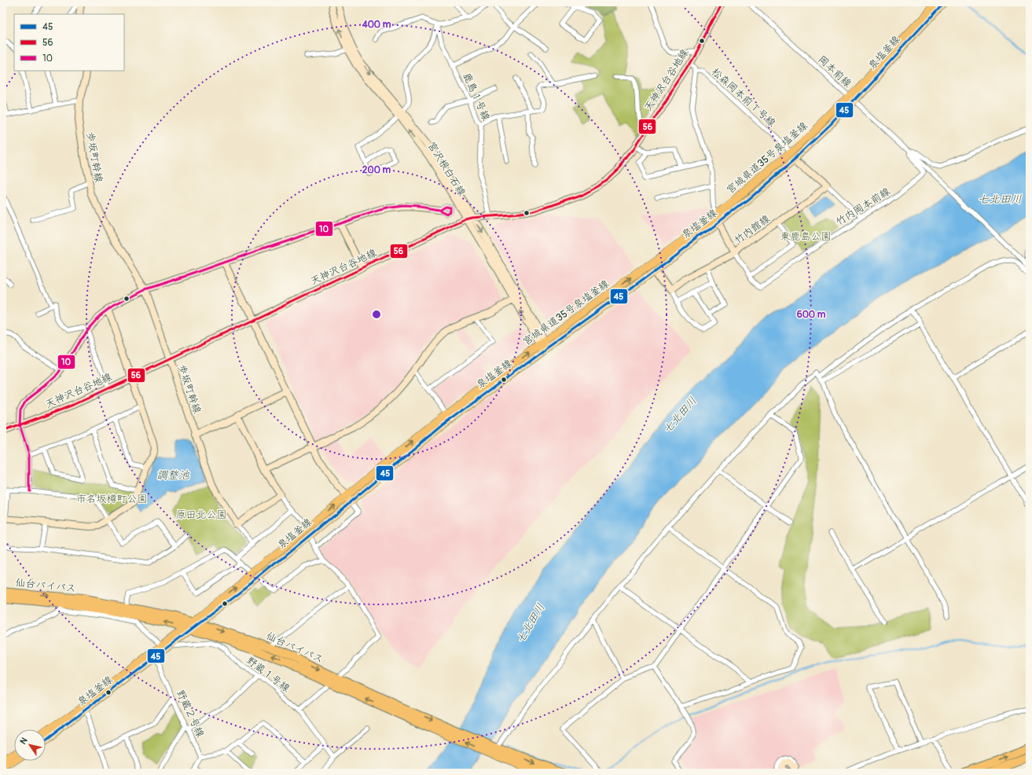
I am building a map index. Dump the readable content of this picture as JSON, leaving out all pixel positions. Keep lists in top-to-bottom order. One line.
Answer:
{"streets":{"highway":["仙台バイパス"],"main road":["泉塩釜線","宮城県道35号泉塩釜線"],"street":["岡本前線","天神沢台谷地線","鹿島１号線","松森岡本前１号線","歩坂町幹線","竹内岡本前線","竹内館線","野蔵１号線","野蔵２号線"]},"crossings":[["泉塩釜線","岡本前線"],["泉塩釜線","宮城県道35号泉塩釜線"],["泉塩釜線","仙台バイパス"],["泉塩釜線","野蔵１号線"],["泉塩釜線","野蔵２号線"],["岡本前線","宮城県道35号泉塩釜線"],["岡本前線","竹内岡本前線"],["天神沢台谷地線","鹿島１号線"],["天神沢台谷地線","松森岡本前１号線"],["天神沢台谷地線","歩坂町幹線"],["松森岡本前１号線","宮城県道35号泉塩釜線"],["宮城県道35号泉塩釜線","仙台バイパス"],["竹内岡本前線","竹内館線"]],"one_way":["宮城県道35号泉塩釜線"],"water":["七北田川","調整池"],"parks":["東鹿島公園","市名坂樽町公園","原田北公園"],"lines":["transit line 45","transit line 56","transit line 10"],"legend":["45","56","10"],"north":"top left","rings":["400 m","200 m","600 m"]}
